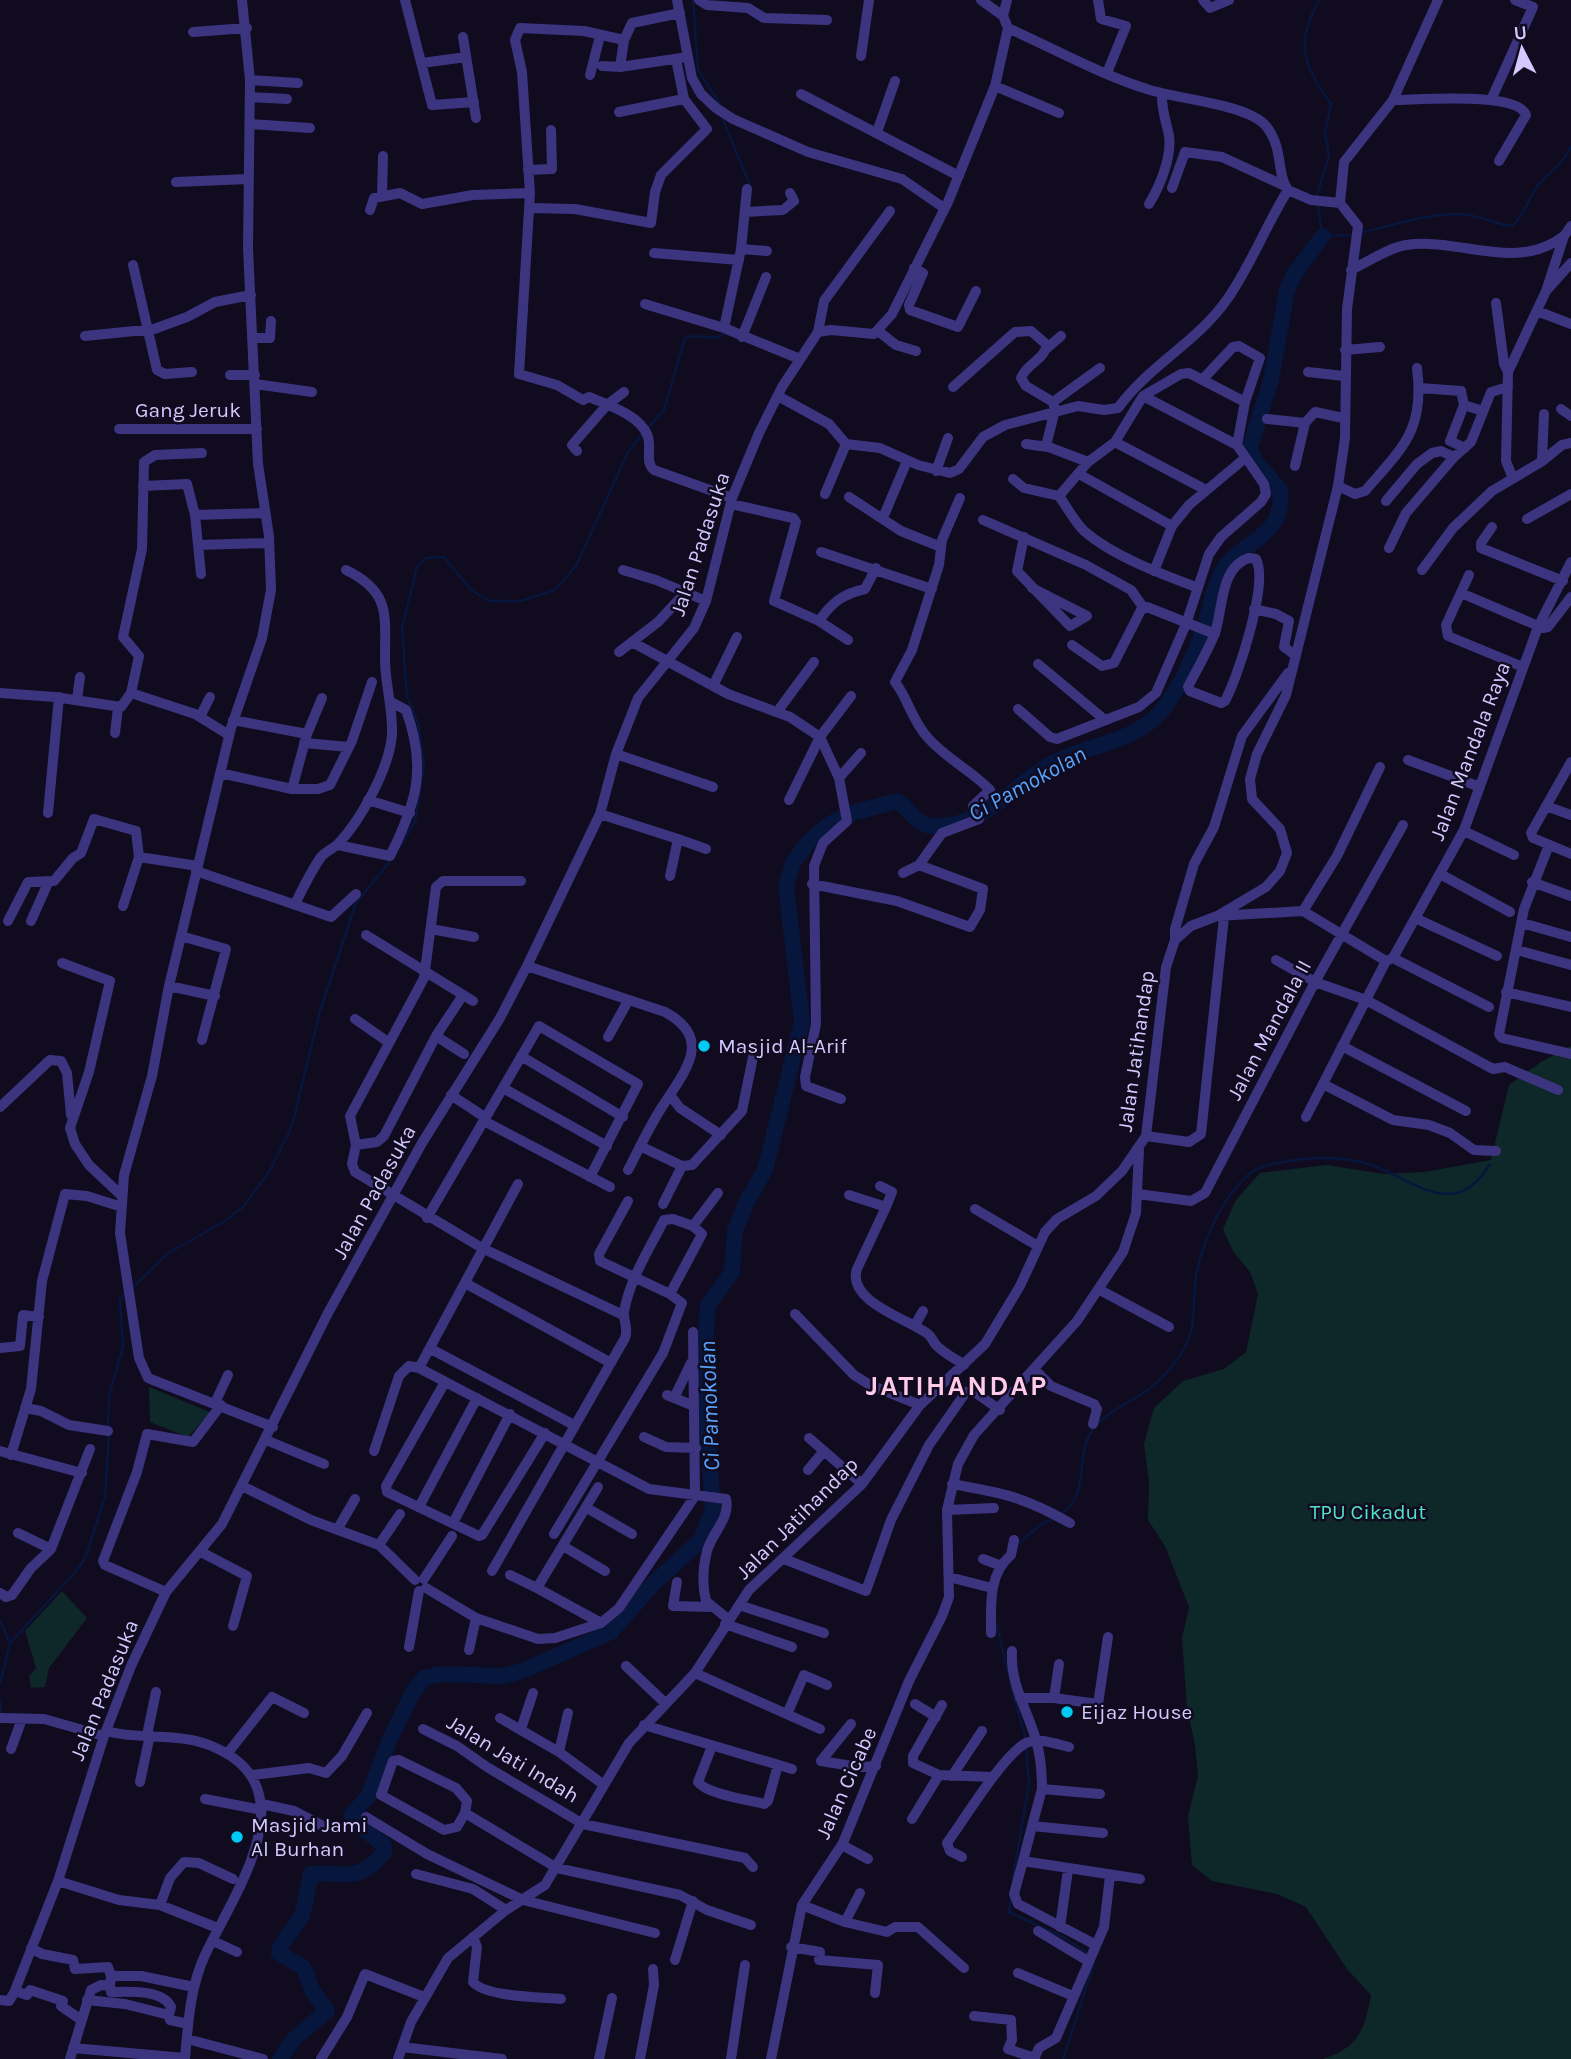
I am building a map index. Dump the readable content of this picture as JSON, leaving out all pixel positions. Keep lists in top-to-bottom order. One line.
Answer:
{"streets":{"street":["Gang Jeruk","Jalan Padasuka","Jalan Mandala Raya","Jalan Mandala II","Jalan Jatihandap","Jalan Jati Indah","Jalan Cicabe"]},"crossings":[["Jalan Mandala II","Jalan Cicabe"],["Jalan Jatihandap","Jalan Jati Indah"],["Jalan Jatihandap","Jalan Cicabe"]],"districts":["JATIHANDAP"],"water":["Ci Pamokolan"],"parks":["TPU Cikadut"],"places":["Masjid Al-Arif","Eijaz House","Masjid Jami Al Burhan"],"north":"top"}
